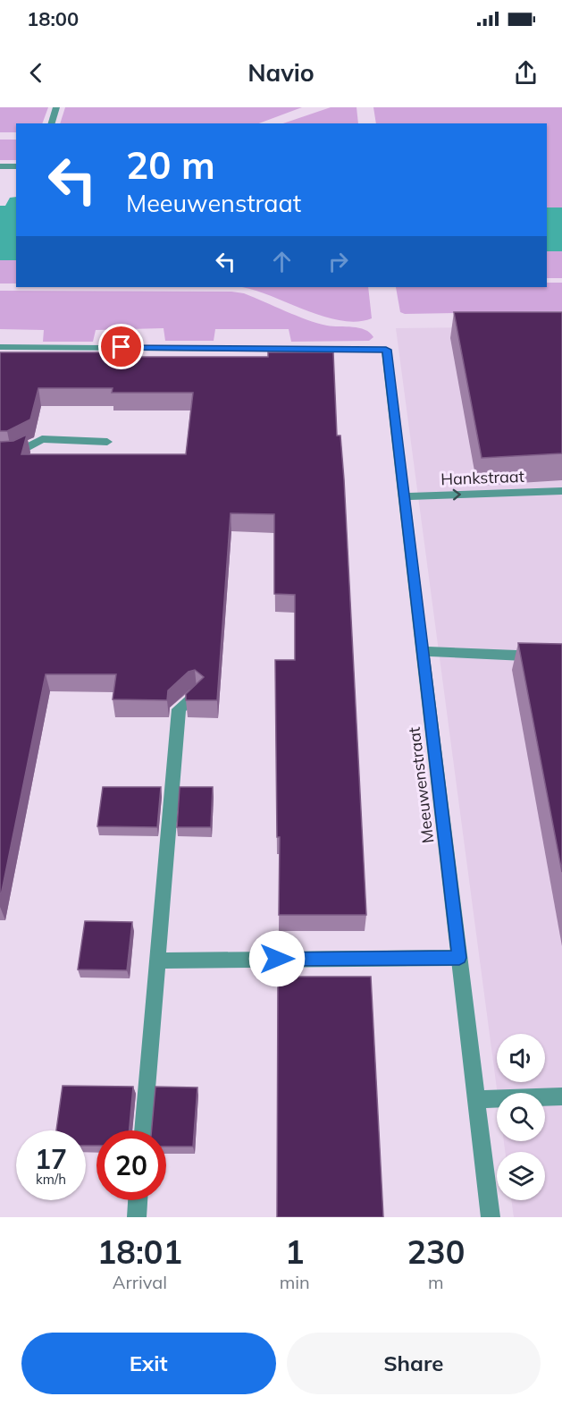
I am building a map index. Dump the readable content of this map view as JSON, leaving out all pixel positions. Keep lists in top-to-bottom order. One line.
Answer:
{"streets":{"street":["Hankstraat","Meeuwenstraat"]},"crossings":[["Hankstraat","Meeuwenstraat"]],"one_way":["Hankstraat"],"page":{"status":"18:00","header":"Navio","turn":["20 m","Meeuwenstraat"],"speed":"17 km/h","limit":"20","eta":["18:01","Arrival","1","min","230","m"],"buttons":["Exit","Share"]}}
